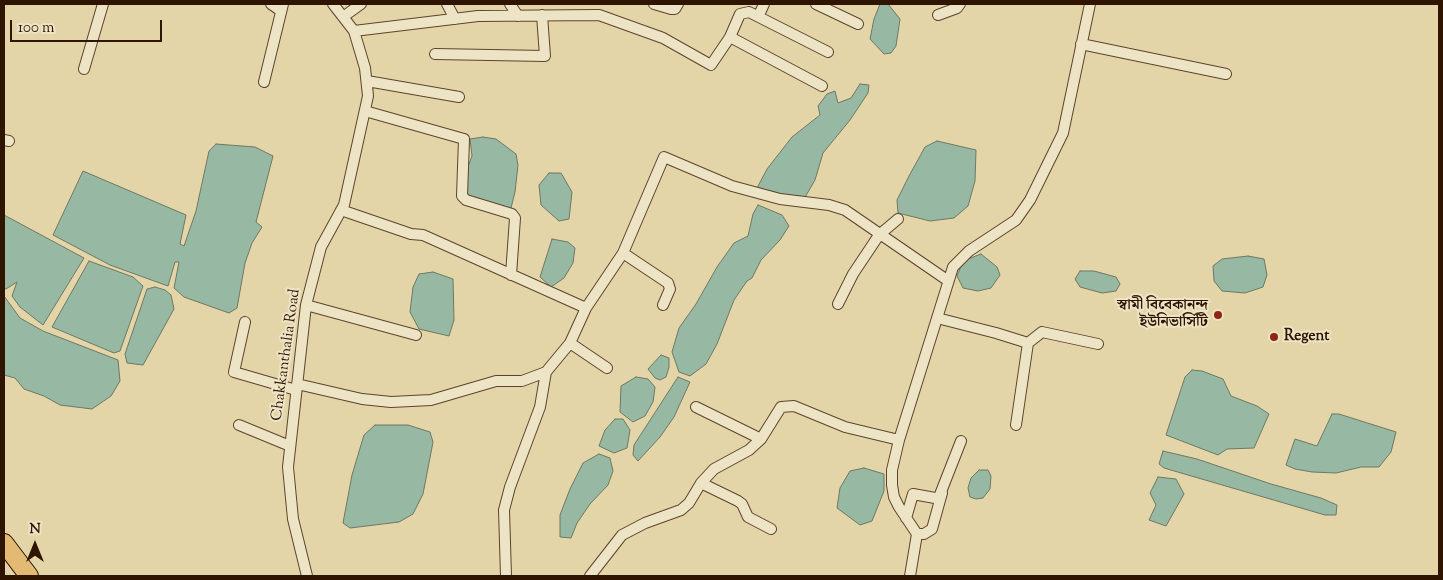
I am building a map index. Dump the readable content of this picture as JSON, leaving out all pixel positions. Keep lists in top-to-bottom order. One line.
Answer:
{"streets":{"street":["Chakkanthalia Road"]},"places":["স্বামী বিবেকানন্দ ইউনিভার্সিটি","Regent"],"scale_bar":"100 m","north":"top"}
